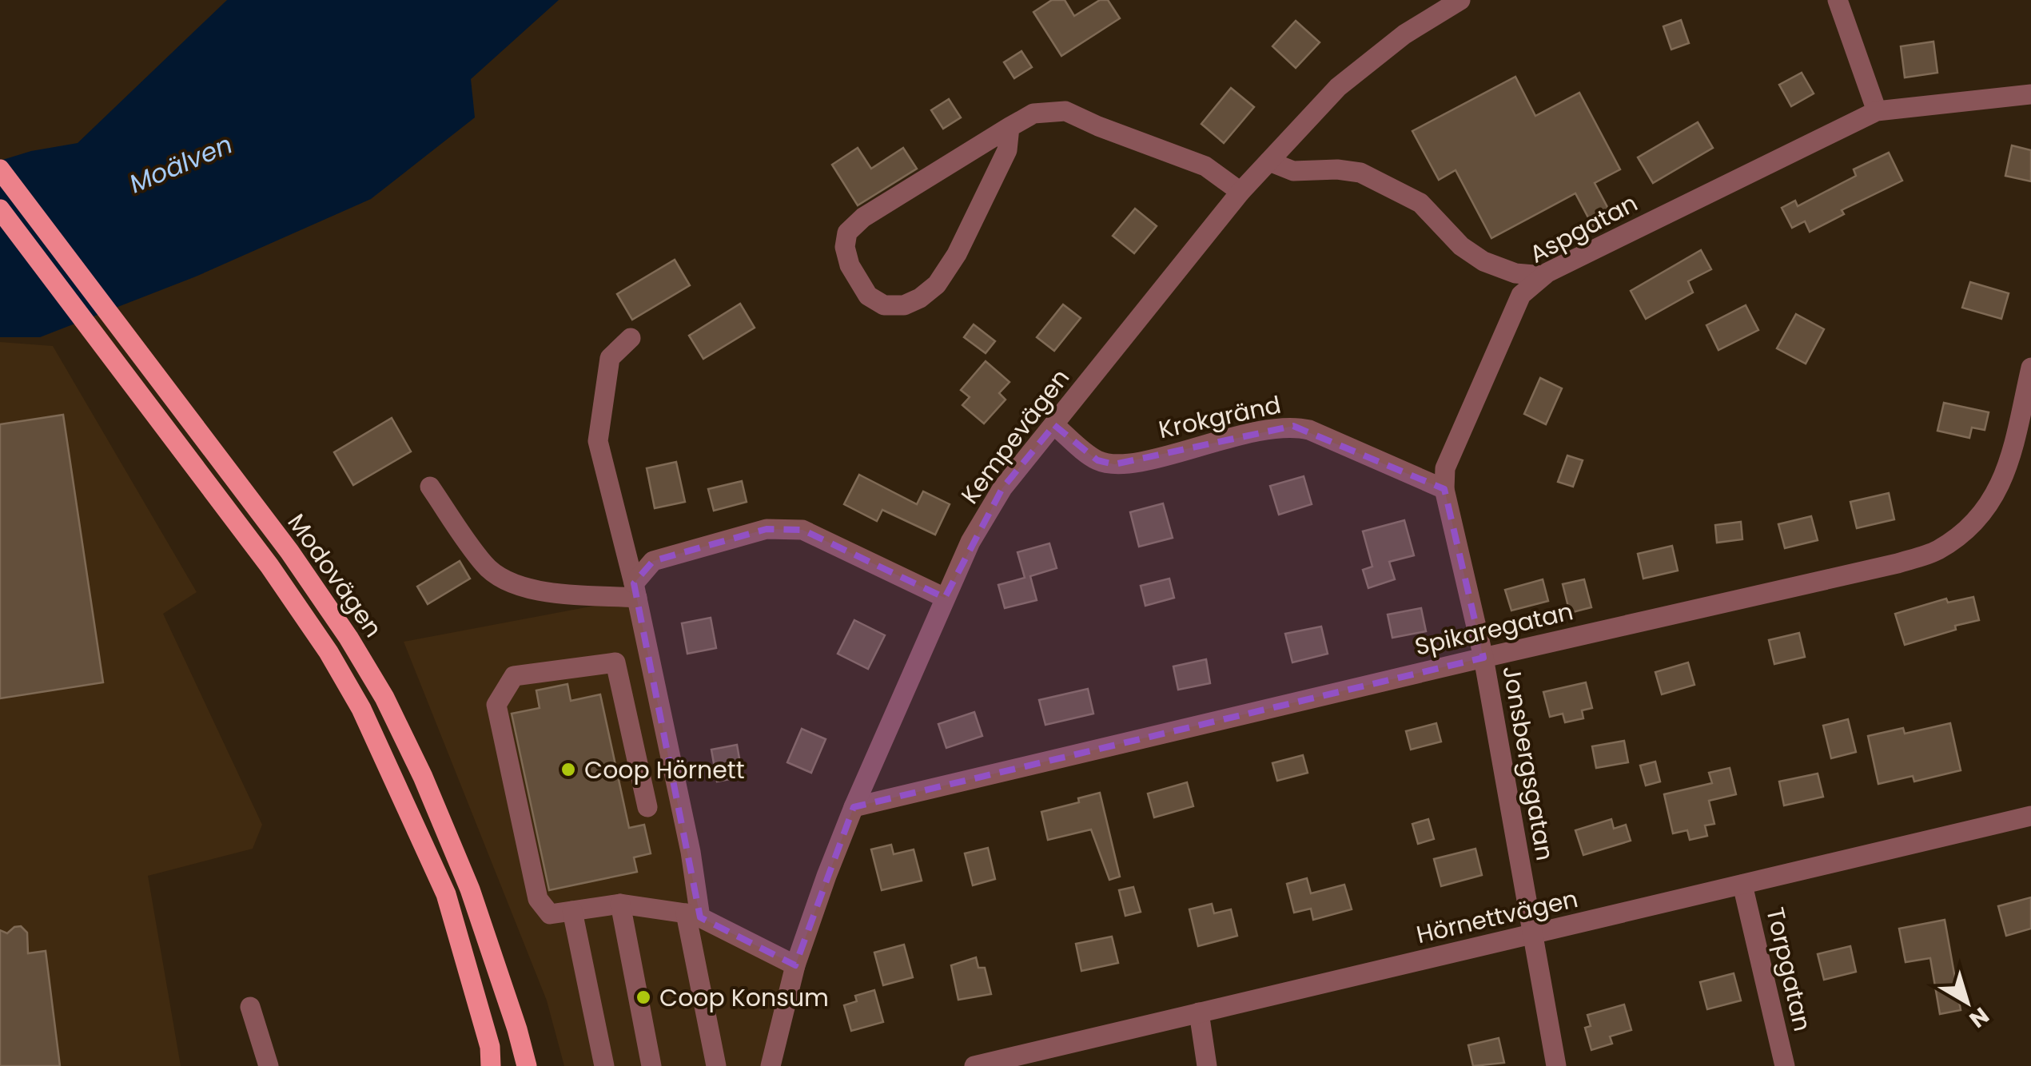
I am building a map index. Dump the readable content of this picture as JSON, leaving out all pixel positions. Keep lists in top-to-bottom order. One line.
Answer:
{"streets":{"main road":["Modovägen"],"street":["Aspgatan","Krokgränd","Kempevägen","Spikaregatan","Jonsbergsgatan","Hörnettvägen","Torpgatan"]},"crossings":[["Aspgatan","Krokgränd"],["Aspgatan","Spikaregatan"],["Aspgatan","Jonsbergsgatan"],["Krokgränd","Kempevägen"],["Kempevägen","Spikaregatan"],["Spikaregatan","Jonsbergsgatan"],["Jonsbergsgatan","Hörnettvägen"],["Hörnettvägen","Torpgatan"]],"water":["Moälven"],"places":["Coop Hörnett","Coop Konsum"],"north":"bottom right"}
